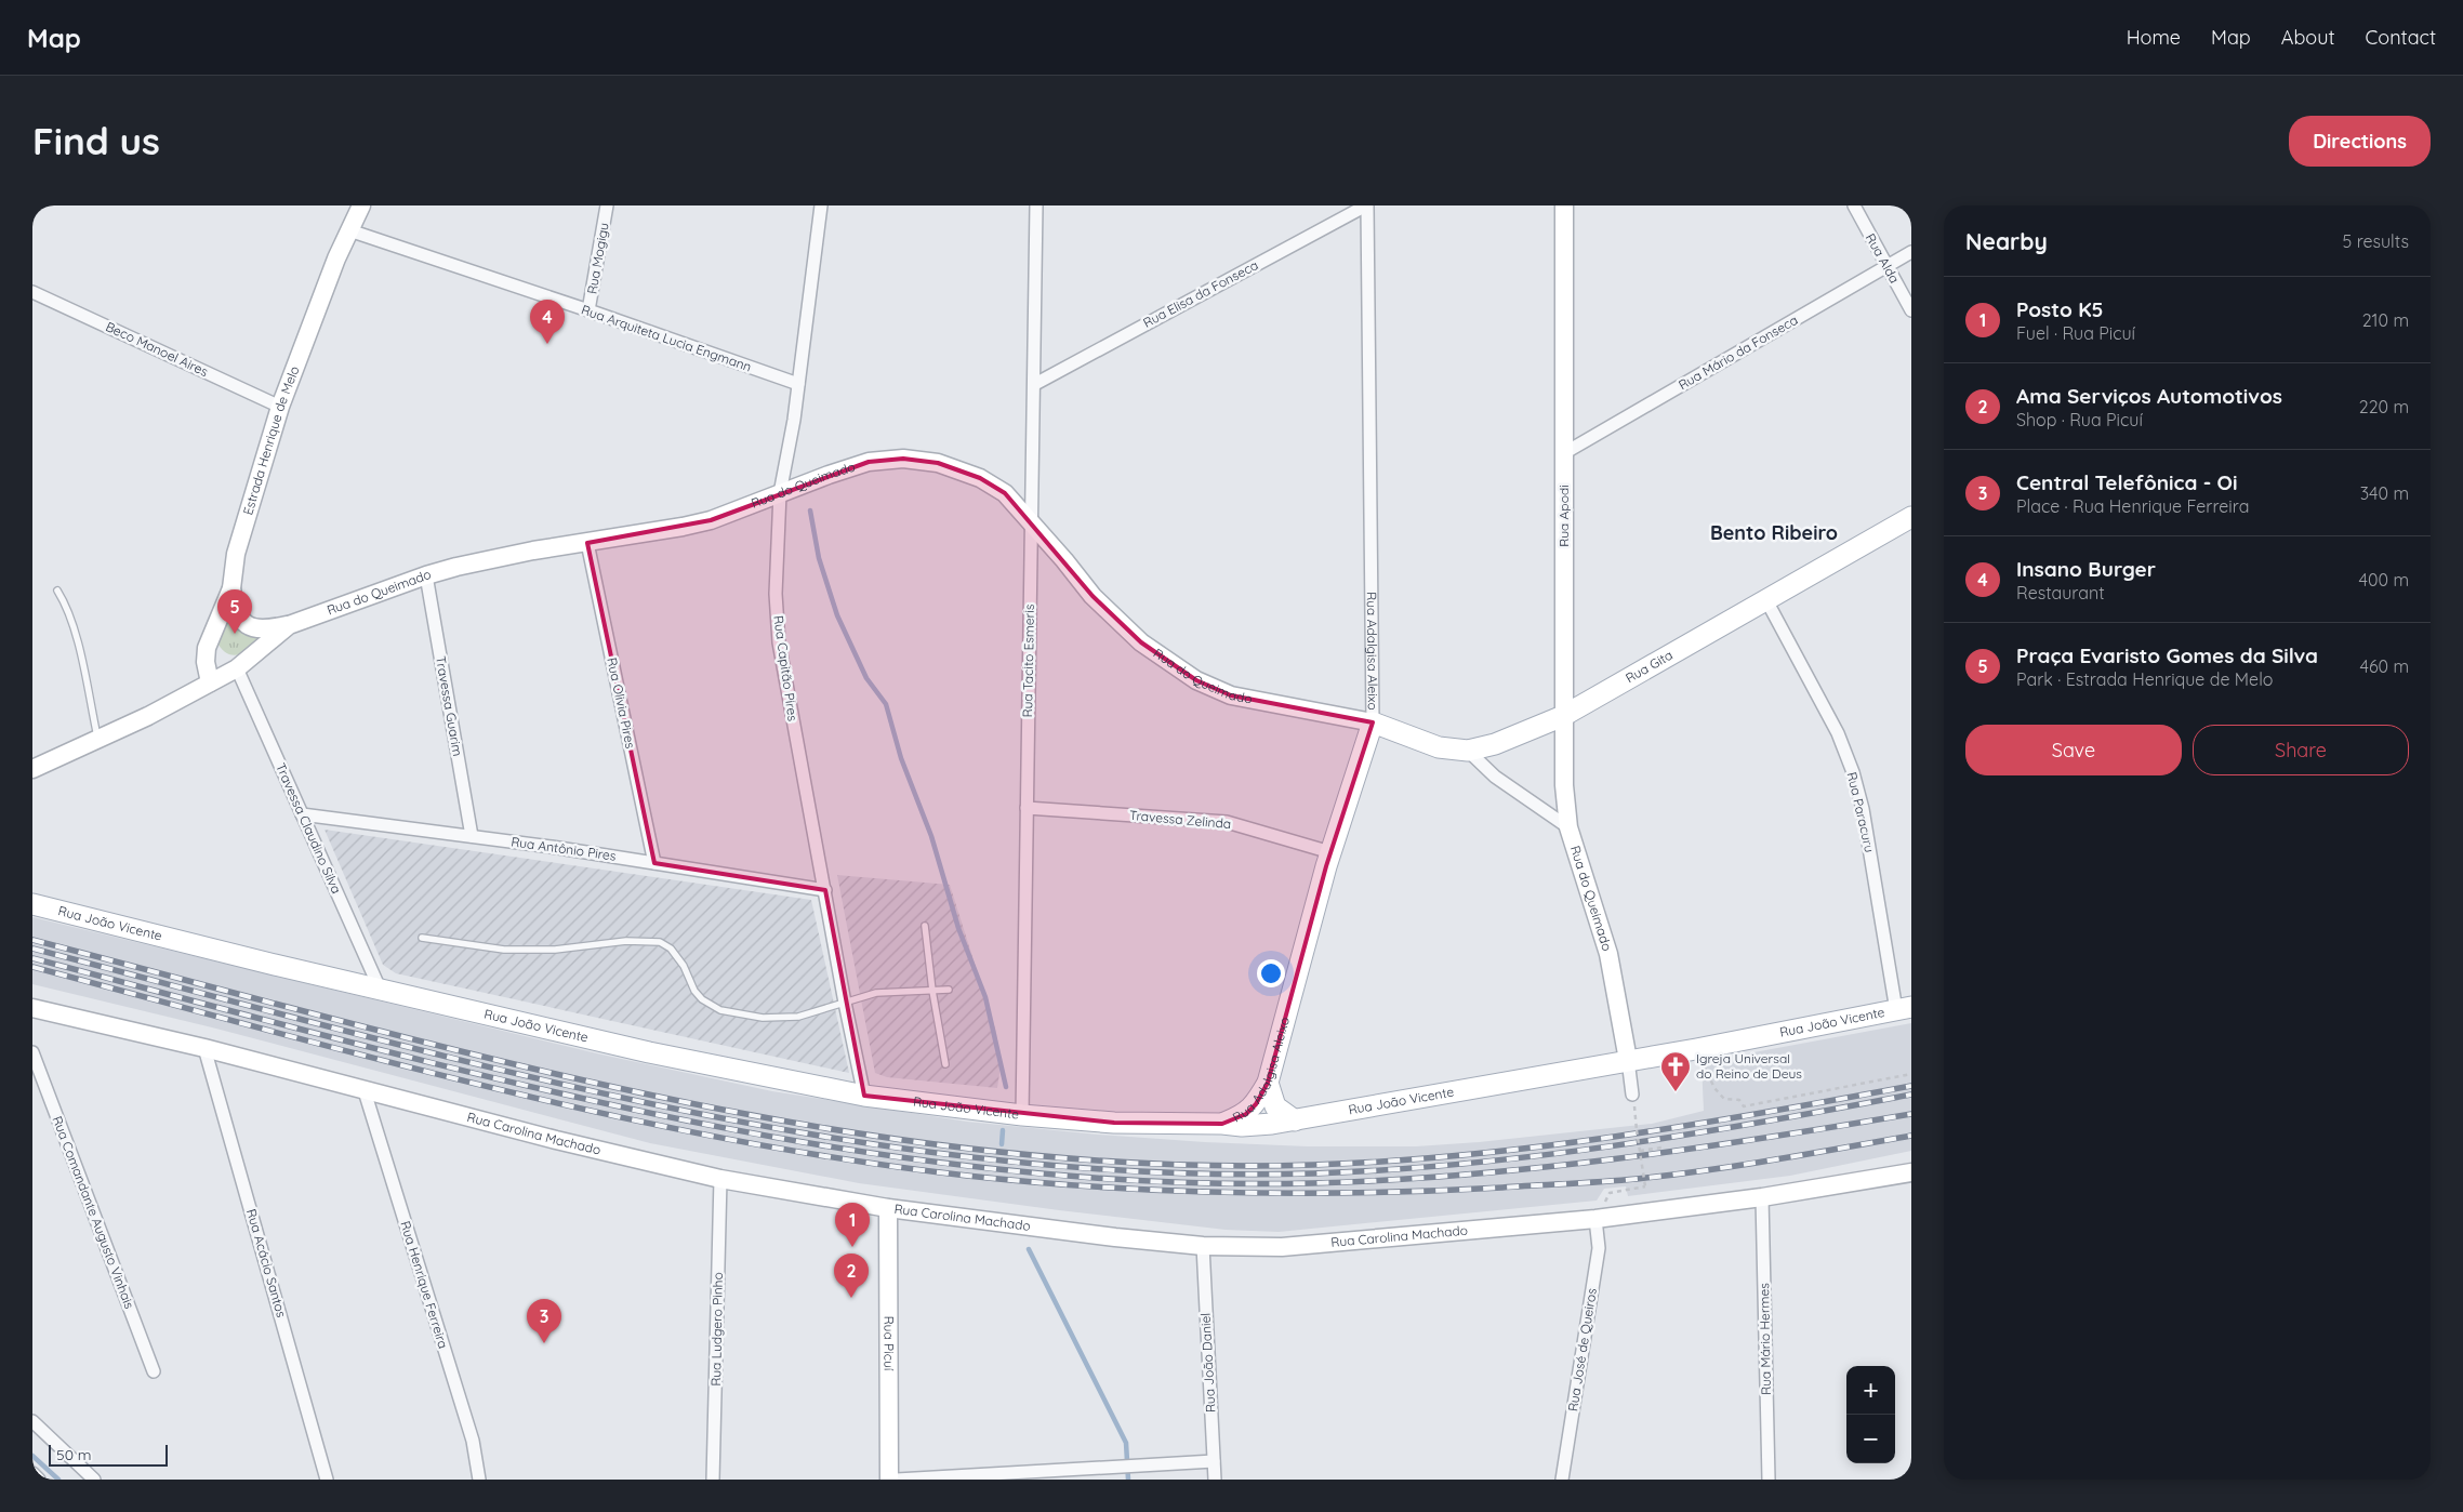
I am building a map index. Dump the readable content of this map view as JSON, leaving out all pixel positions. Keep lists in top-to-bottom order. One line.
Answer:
{"streets":{"main road":["Estrada Henrique de Melo","Rua do Queimado","Rua Apodi","Rua Adalgisa Aleixo","Rua Gita","Rua João Vicente","Rua Carolina Machado","Rua Picuí"],"street":["Rua Mogigu","Rua Alda","Rua Elisa da Fonseca","Rua Arquiteta Lucia Engmann","Beco Manoel Aires","Rua Mário da Fonseca","Rua Tacito Esmeris","Rua Capitão Pires","Rua Olivia Pires","Travessa Guarim","Rua Paracuru","Travessa Zelinda","Travessa Claudino Silva","Rua Antônio Pires","Rua Comandante Augusto Vinhais","Rua Acácio Santos","Rua Henrique Ferreira","Rua Ludgero Pinho","Rua Mário Hermes","Rua José de Queiros","Rua João Daniel"]},"crossings":[["Rua Mogigu","Rua Arquiteta Lucia Engmann"],["Rua Alda","Rua Mário da Fonseca"],["Rua Elisa da Fonseca","Rua Adalgisa Aleixo"],["Rua Elisa da Fonseca","Rua Tacito Esmeris"],["Rua Arquiteta Lucia Engmann","Estrada Henrique de Melo"],["Rua Arquiteta Lucia Engmann","Rua Capitão Pires"],["Beco Manoel Aires","Estrada Henrique de Melo"],["Rua Mário da Fonseca","Rua Apodi"],["Estrada Henrique de Melo","Rua do Queimado"],["Rua do Queimado","Rua Apodi"],["Rua do Queimado","Rua Adalgisa Aleixo"],["Rua do Queimado","Rua Tacito Esmeris"],["Rua do Queimado","Rua Gita"],["Rua do Queimado","Rua Capitão Pires"],["Rua do Queimado","Rua Olivia Pires"],["Rua do Queimado","Travessa Guarim"],["Rua do Queimado","Travessa Claudino Silva"],["Rua do Queimado","Rua João Vicente"],["Rua Apodi","Rua Gita"],["Rua Adalgisa Aleixo","Rua Gita"],["Rua Adalgisa Aleixo","Travessa Zelinda"],["Rua Adalgisa Aleixo","Rua João Vicente"],["Rua Tacito Esmeris","Travessa Zelinda"],["Rua Tacito Esmeris","Rua João Vicente"],["Rua Gita","Rua Paracuru"],["Rua Capitão Pires","Rua Antônio Pires"],["Rua Capitão Pires","Rua João Vicente"],["Rua Olivia Pires","Rua Antônio Pires"],["Travessa Guarim","Rua Antônio Pires"],["Rua Paracuru","Rua João Vicente"],["Travessa Claudino Silva","Rua Antônio Pires"],["Travessa Claudino Silva","Rua João Vicente"],["Rua Carolina Machado","Rua Acácio Santos"],["Rua Carolina Machado","Rua Henrique Ferreira"],["Rua Carolina Machado","Rua Ludgero Pinho"],["Rua Carolina Machado","Rua Mário Hermes"],["Rua Carolina Machado","Rua Picuí"],["Rua Carolina Machado","Rua José de Queiros"],["Rua Carolina Machado","Rua João Daniel"]],"districts":["Bento Ribeiro"],"places":{"church":["Igreja Universal do Reino de Deus"]},"scale_bar":"50 m","page":{"header":"Map","nav":["Home","Map","About","Contact"],"buttons":["Directions",["Save","Share"]],"title":"Find us","heading":["Nearby","5 results"],"list":[{"mark":"1","name":"Posto K5","note":"Fuel · Rua Picuí","value":"210 m"},{"mark":"2","name":"Ama Serviços Automotivos","note":"Shop · Rua Picuí","value":"220 m"},{"mark":"3","name":"Central Telefônica - Oi","note":"Place · Rua Henrique Ferreira","value":"340 m"},{"mark":"4","name":"Insano Burger","note":"Restaurant","value":"400 m"},{"mark":"5","name":"Praça Evaristo Gomes da Silva","note":"Park · Estrada Henrique de Melo","value":"460 m"}],"pins":["4","5","1","2","3"],"map_buttons":["+","−"],"scale":"50 m"}}
